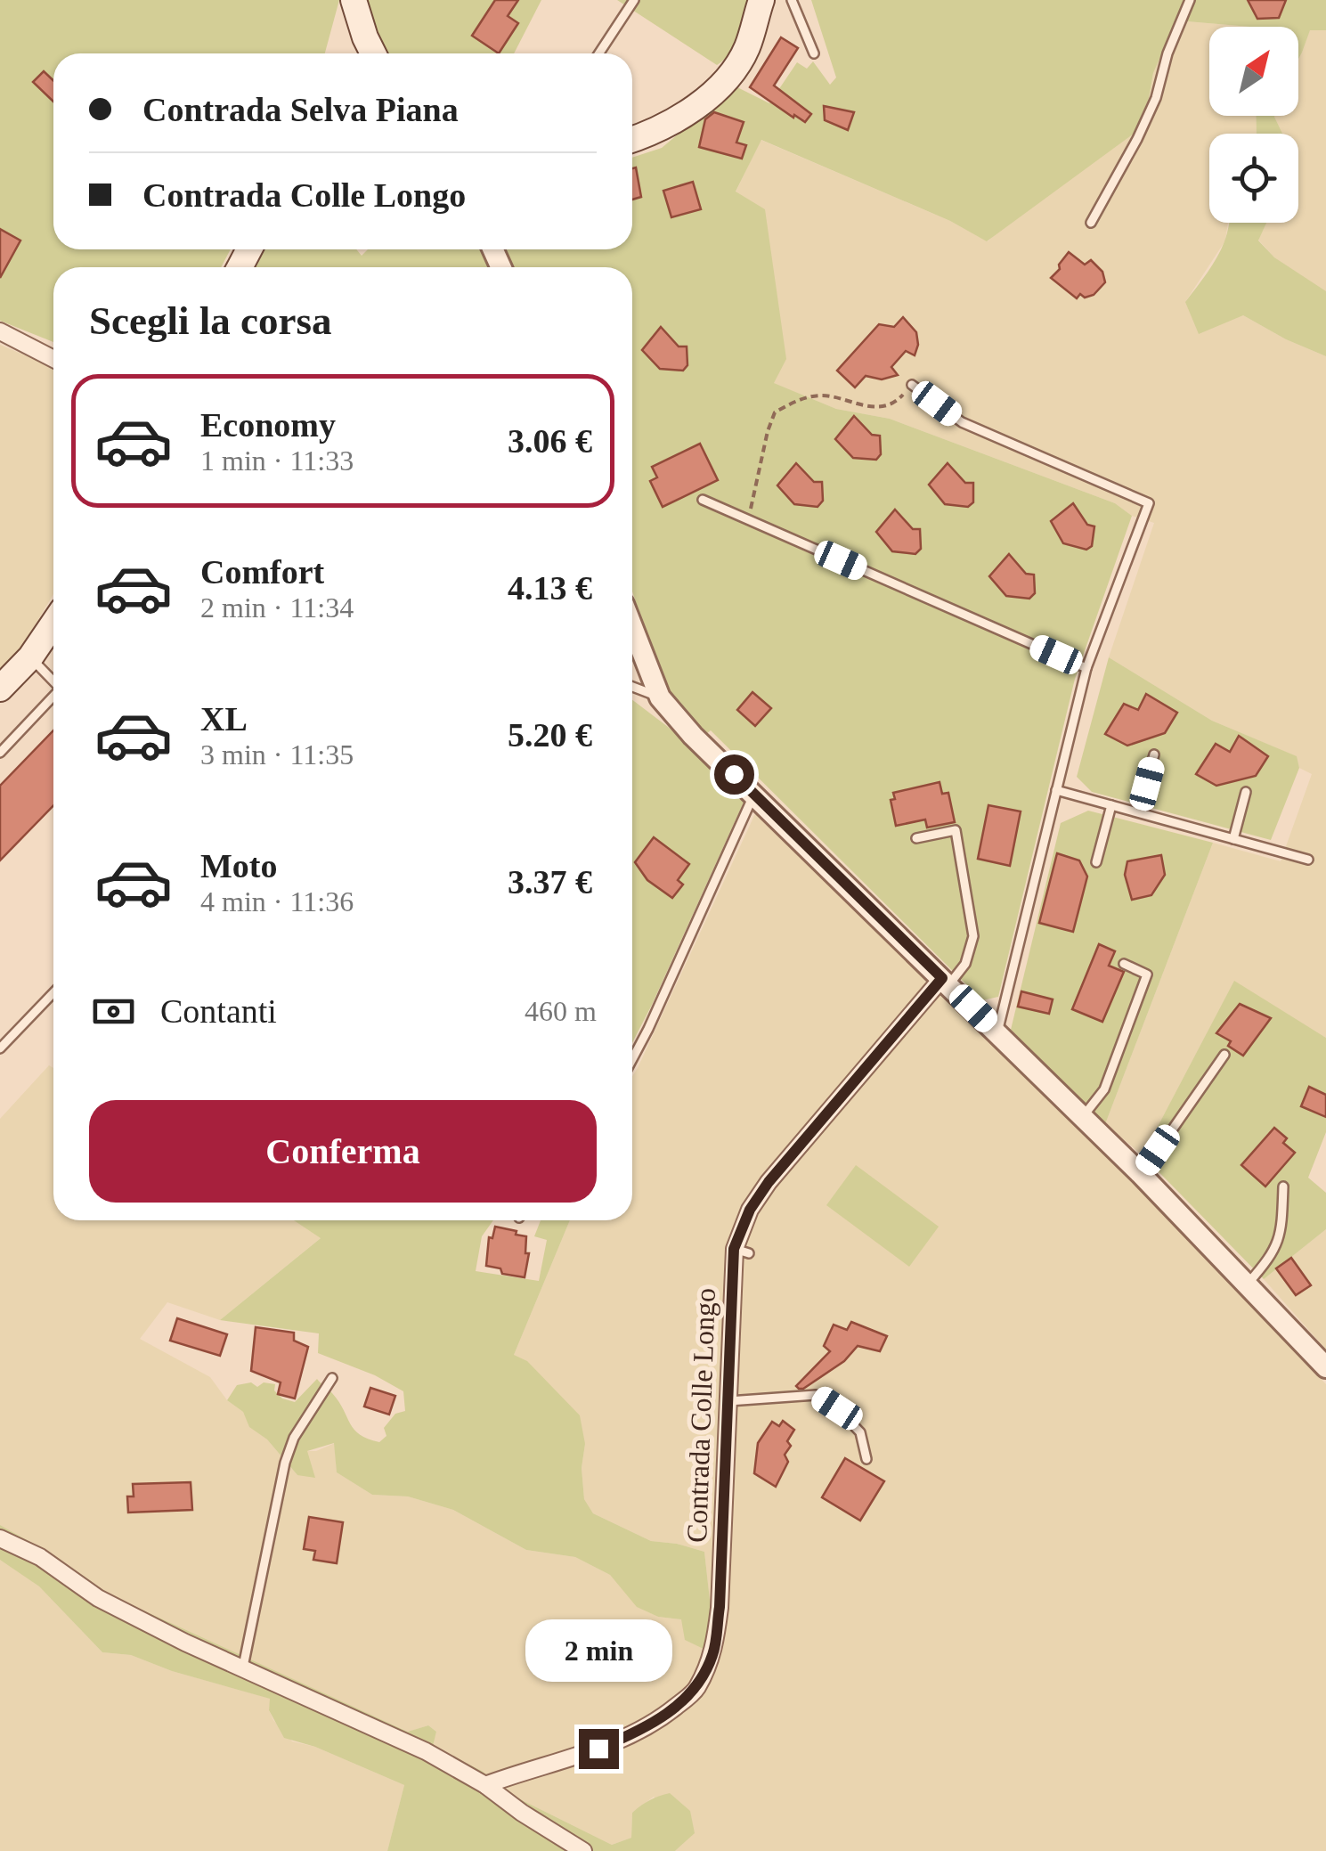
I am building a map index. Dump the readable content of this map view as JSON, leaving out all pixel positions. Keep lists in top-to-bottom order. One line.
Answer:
{"streets":{"street":["Contrada Colle Longo"]},"north":"top right","page":{"banner":["Contrada Selva Piana","Contrada Colle Longo"],"heading":"Scegli la corsa","list":[{"name":"Economy","note":"1 min · 11:33","value":"3.06 €"},{"name":"Comfort","note":"2 min · 11:34","value":"4.13 €"},{"name":"XL","note":"3 min · 11:35","value":"5.20 €"},{"name":"Moto","note":"4 min · 11:36","value":"3.37 €"}],"pay":["Contanti","460 m"],"buttons":"Conferma","bubble":"2 min"}}
